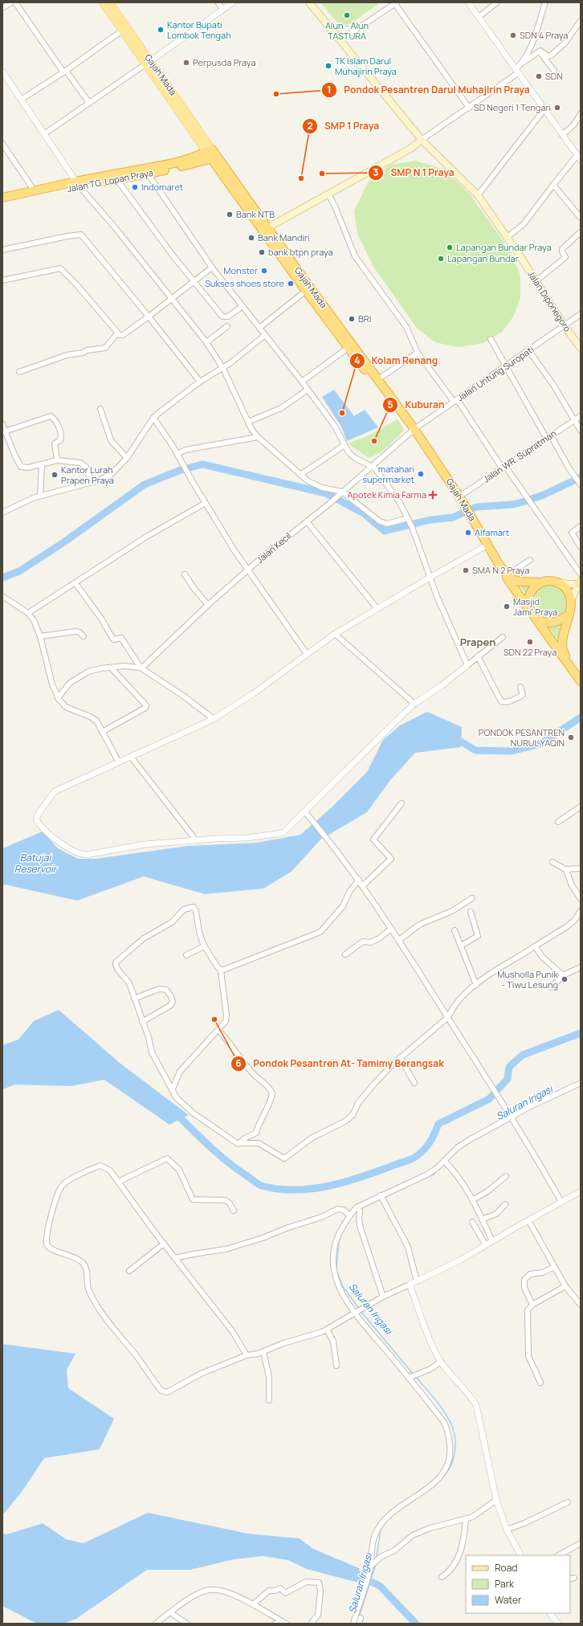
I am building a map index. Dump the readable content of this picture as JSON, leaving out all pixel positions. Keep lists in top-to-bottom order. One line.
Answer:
{"streets":{"highway":["Gajah Mada","Jalan TG. Lopan Praya"],"main road":["Jalan Diponegoro"],"street":["Jalan Untung Suropati","Jalan WR. Supratman","Jalan Kecil"]},"crossings":[["Gajah Mada","Jalan TG. Lopan Praya"],["Gajah Mada","Jalan Untung Suropati"],["Gajah Mada","Jalan WR. Supratman"],["Gajah Mada","Jalan Kecil"],["Jalan Diponegoro","Jalan Untung Suropati"],["Jalan Untung Suropati","Jalan Kecil"]],"districts":["Prapen"],"water":["Batujai Reservoir","Saluran Irigasi"],"places":{"other":["Alun - Alun TASTURA","Kantor Bupati Lombok Tengah","SDN 4 Praya","Perpusda Praya","TK Islam Darul Muhajirin Praya","SDN","Pondok Pesantren Darul Muhajirin Praya","SD Negeri 1 Tengari","SMP N 1 Praya","SMP 1 Praya","Indomaret","Bank NTB","Bank Mandiri","Lapangan Bundar Praya","bank btpn praya","Lapangan Bundar","Monster","Sukses shoes store","BRI","Kolam Renang","Kuburan","matahari supermarket","Kantor Lurah Prapen Praya","Alfamart","SMA N 2 Praya","Masjid Jami' Praya","SDN 22 Praya","PONDOK PESANTREN NURUL YAQIN","Musholla Punik - Tiwu Lesung","Pondok Pesantren At- Tamimy Berangsak"],"health":["Apotek Kimia Farma"]},"legend":["Road","Park","Water"]}
